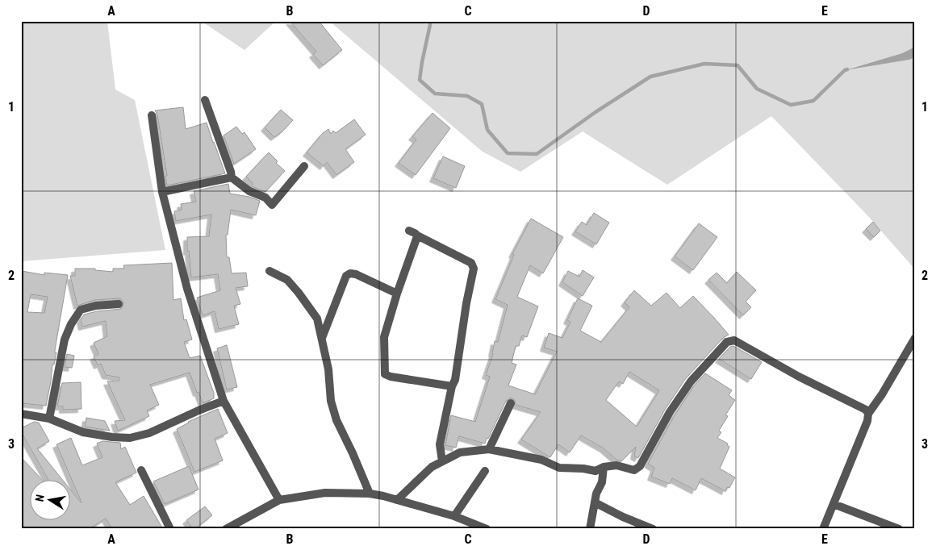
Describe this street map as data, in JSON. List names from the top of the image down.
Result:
{
  "north": "left",
  "grid": {
    "columns": [
      "A",
      "B",
      "C",
      "D",
      "E"
    ],
    "rows": ["1", "2", "3"]
  }
}
